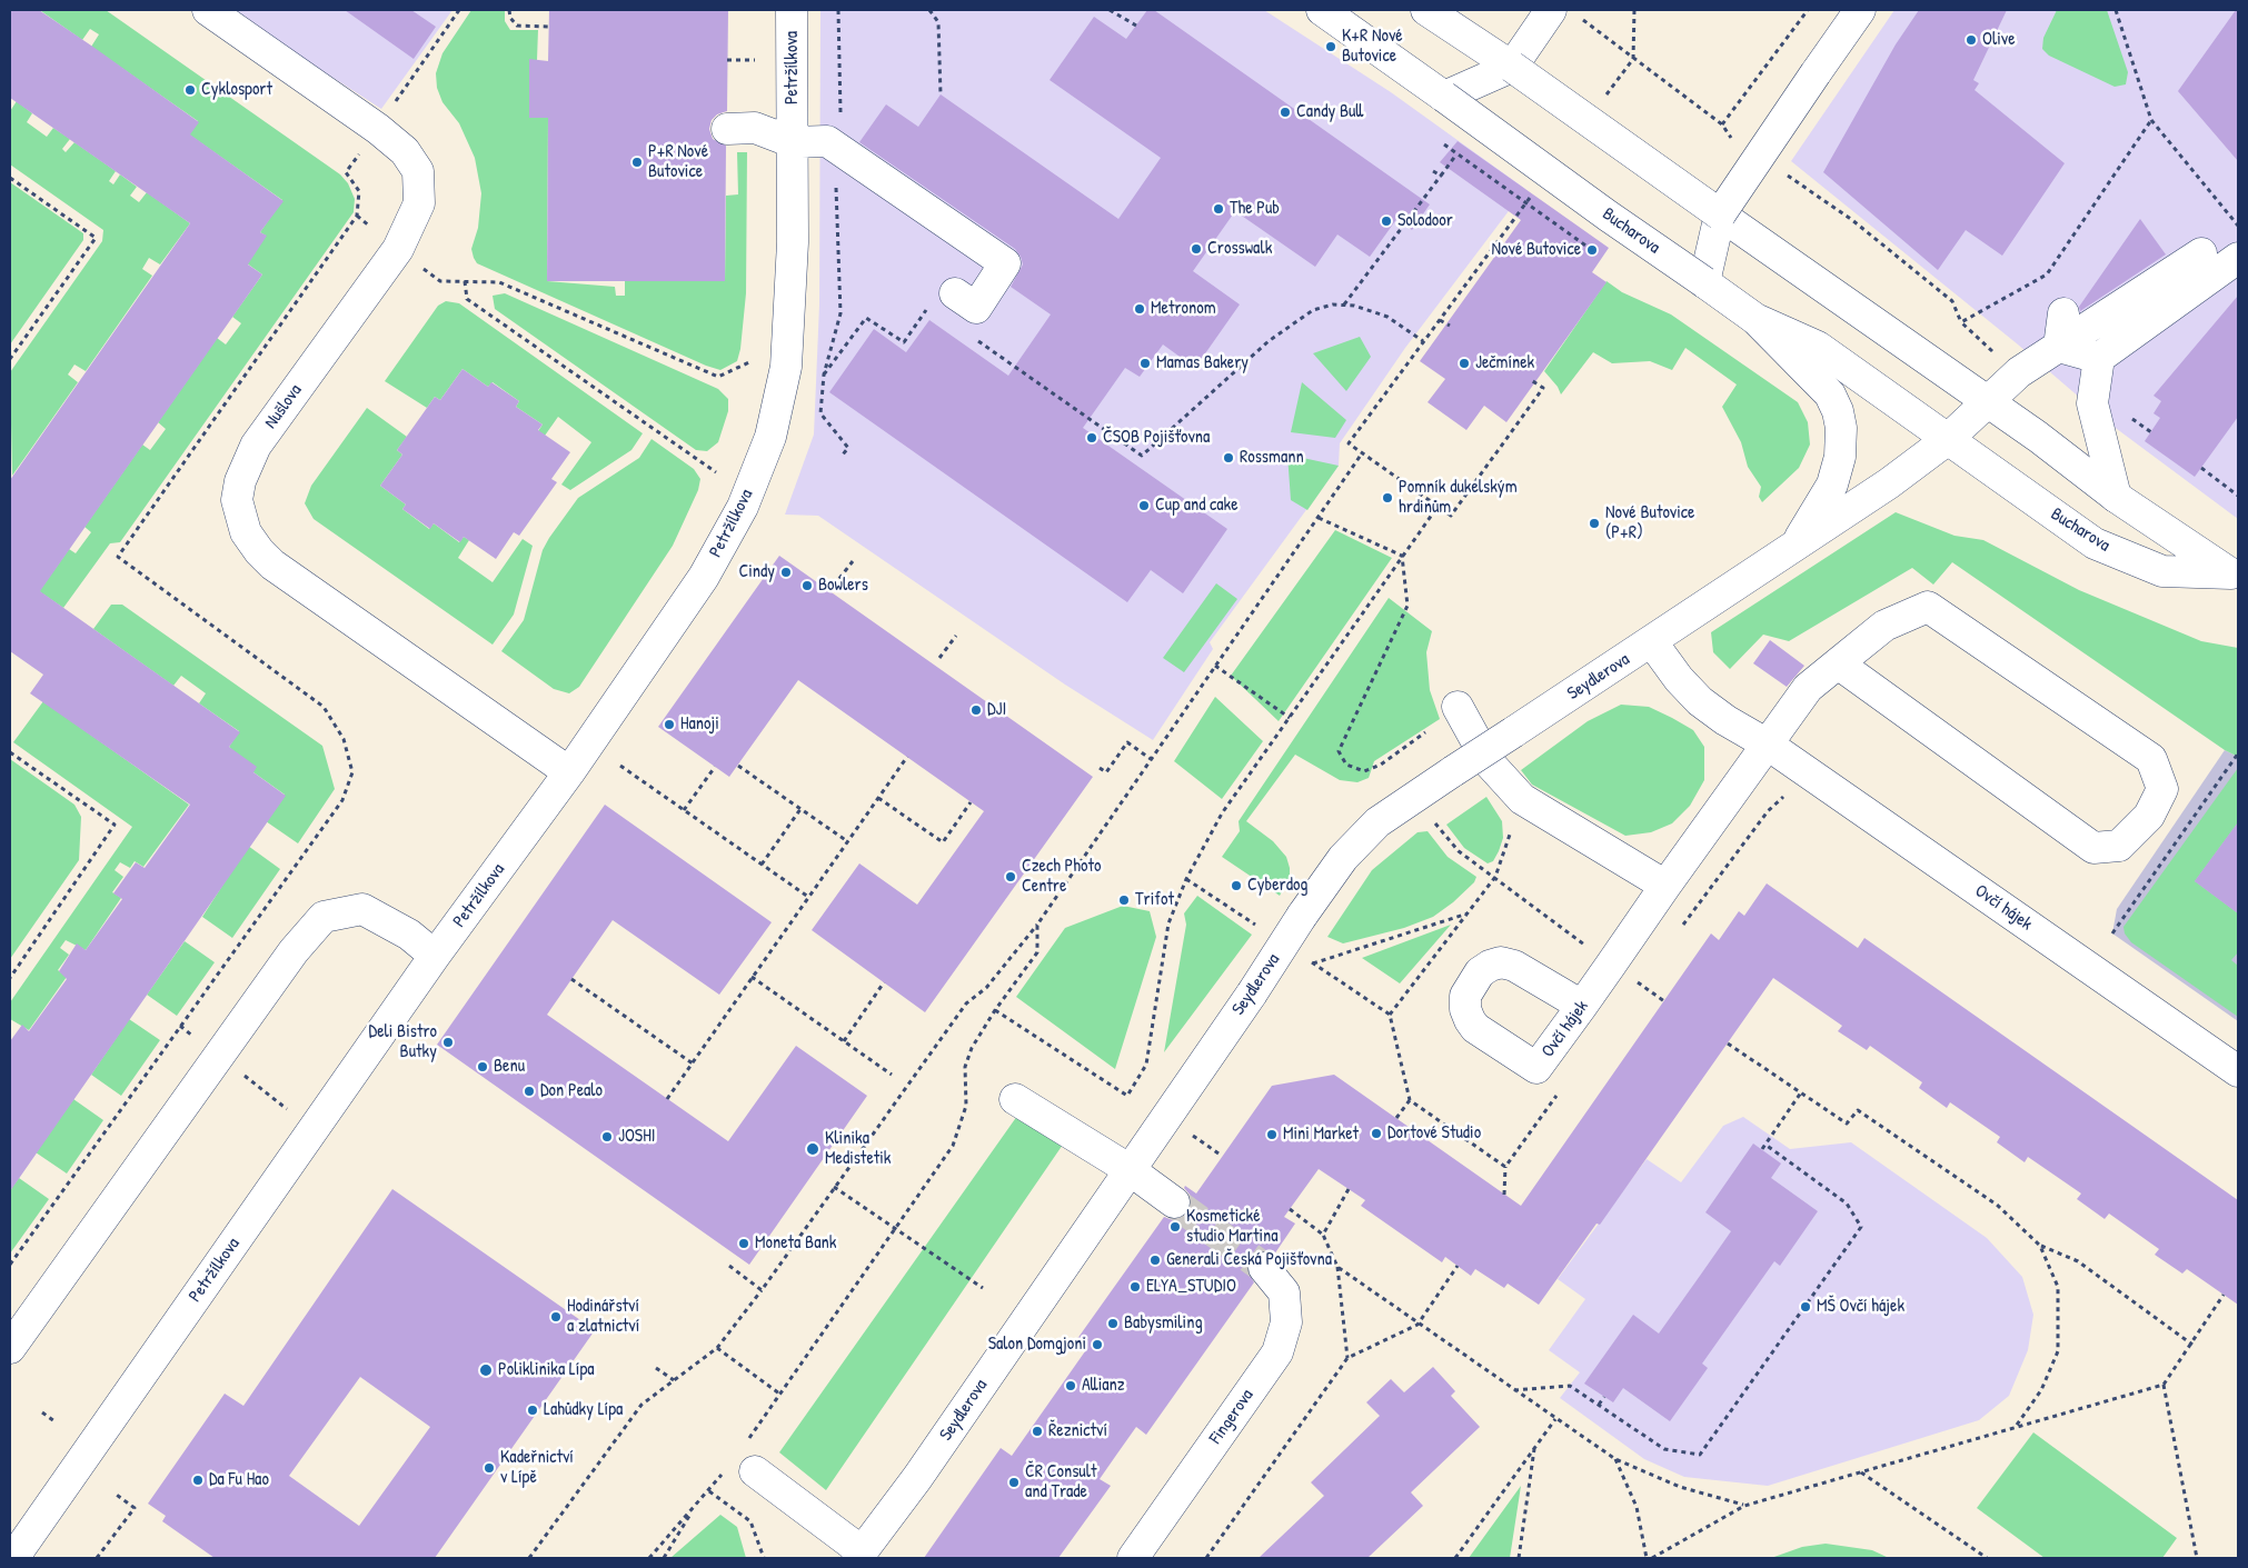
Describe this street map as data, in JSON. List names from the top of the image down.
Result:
{
  "streets": {
    "street": [
      "Petržílkova",
      "Bucharova",
      "Nušlova",
      "Seydlerova",
      "Ovčí hájek",
      "Fingerova"
    ]
  },
  "crossings": [
    ["Petržílkova", "Nušlova"],
    ["Bucharova", "Seydlerova"],
    ["Seydlerova", "Ovčí hájek"]
  ],
  "places": [
    "Olive",
    "K+R Nové Butovice",
    "Cyklosport",
    "Candy Bull",
    "P+R Nové Butovice",
    "The Pub",
    "Solodoor",
    "Crosswalk",
    "Nové Butovice",
    "Metronom",
    "Mamas Bakery",
    "Ječmínek",
    "ČSOB Pojišťovna",
    "Rossmann",
    "Pomník dukelským hrdinům",
    "Cup and cake",
    "Nové Butovice (P+R)",
    "Cindy",
    "Bowlers",
    "DJI",
    "Hanoji",
    "Czech Photo Centre",
    "Cyberdog",
    "Trifot",
    "Deli Bistro Butky",
    "Benu",
    "Don Pealo",
    "Dortové Studio",
    "Mini Market",
    "JOSHI",
    "Klinika Medistetik",
    "Kosmetické studio Martina",
    "Moneta Bank",
    "Generali Česká Pojišťovna",
    "ELYA_STUDIO",
    "MŠ Ovčí hájek",
    "Hodinářství a zlatnictví",
    "Babysmiling",
    "Salon Domgjoni",
    "Poliklinika Lípa",
    "Allianz",
    "Lahůdky Lípa",
    "Řeznictví",
    "Kadeřnictví v Lípě",
    "Da Fu Hao",
    "ČR Consult and Trade"
  ]
}
